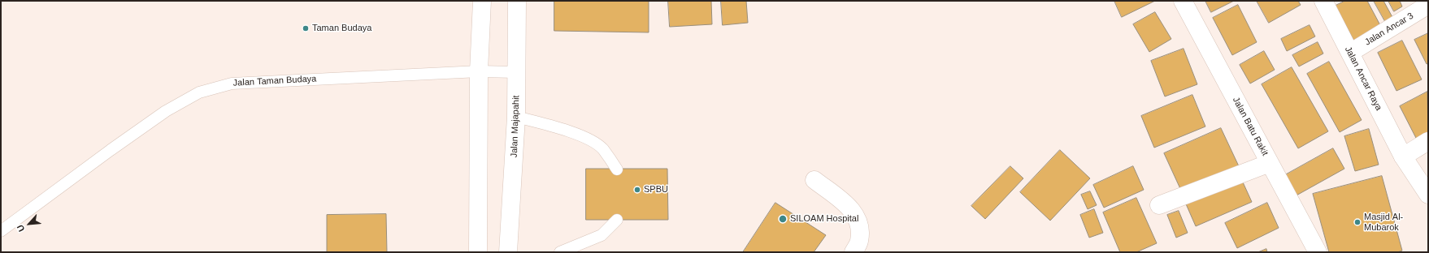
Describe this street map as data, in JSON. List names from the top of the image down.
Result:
{
  "streets": {
    "street": [
      "Jalan Ancar 3",
      "Jalan Ancar Raya",
      "Jalan Majapahit",
      "Jalan Batu Rakit"
    ],
    "lane": ["Jalan Taman Budaya"]
  },
  "crossings": [
    ["Jalan Ancar 3", "Jalan Ancar Raya"],
    ["Jalan Taman Budaya", "Jalan Majapahit"]
  ],
  "places": [
    "Taman Budaya",
    "SPBU",
    "SILOAM Hospital",
    "Masjid Al- Mubarok"
  ],
  "north": "bottom left"
}
